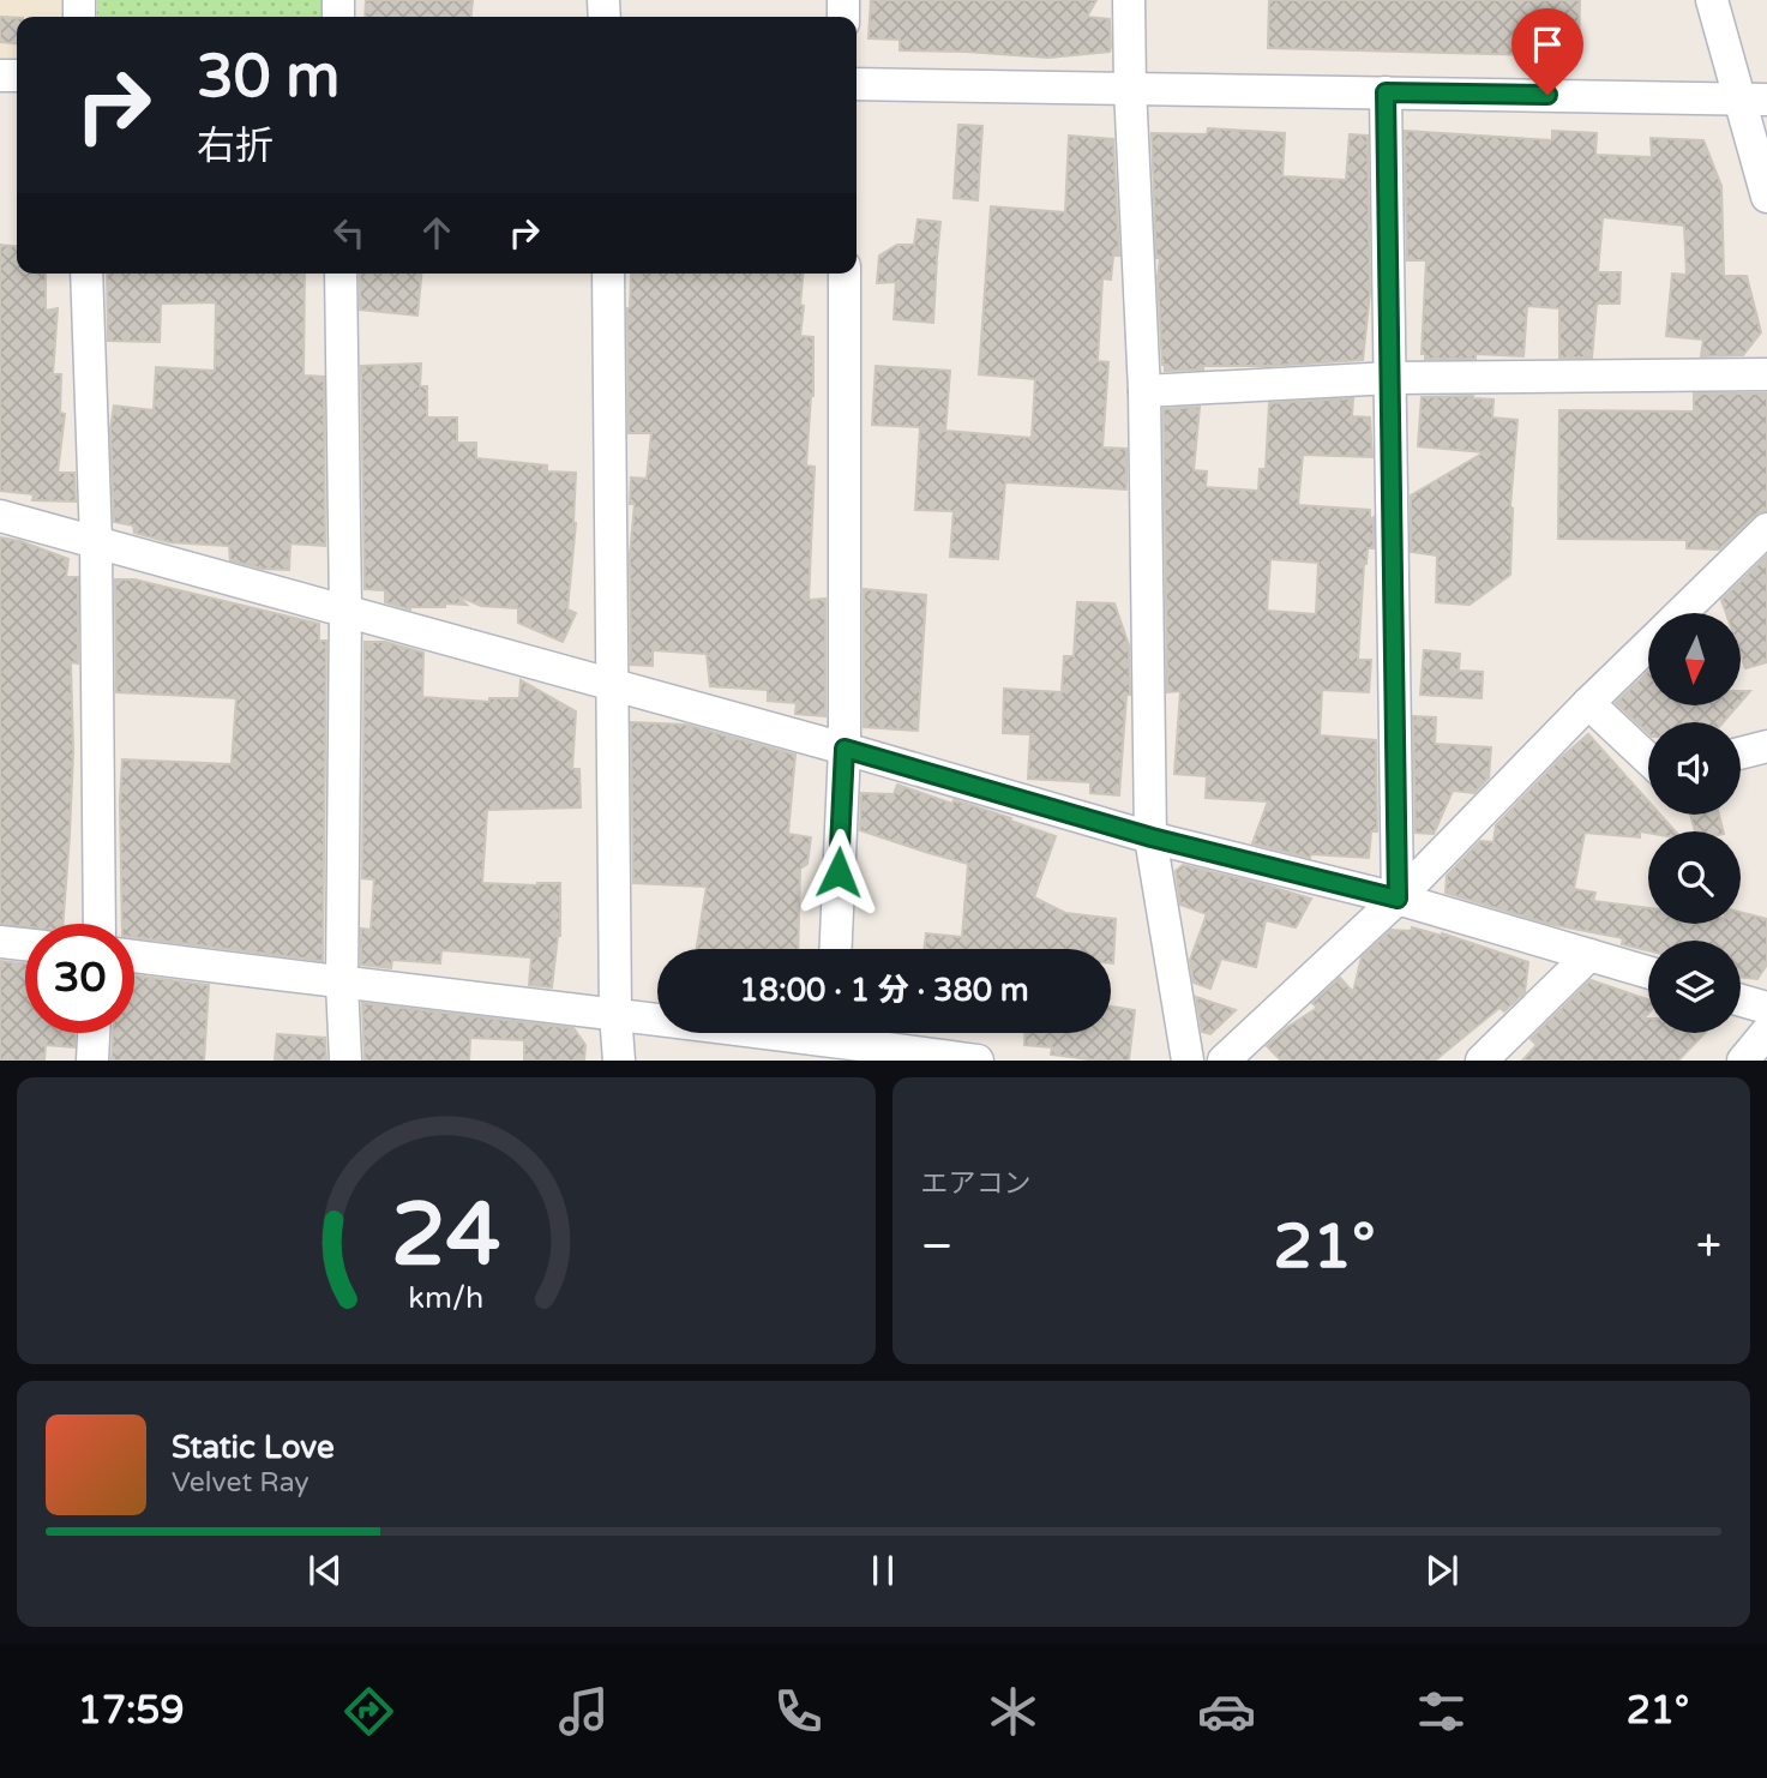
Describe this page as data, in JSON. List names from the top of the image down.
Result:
{
  "north": "bottom",
  "page": {
    "turn": ["30 m", "右折"],
    "limit": "30",
    "trip": "18:00 · 1 分 · 380 m",
    "tile": "エアコン",
    "heat": ["−", "21°", "+"],
    "song": ["Static Love", "Velvet Ray"],
    "tabs": ["17:59", "21°"],
    "gauge": ["24", "km/h"]
  }
}
